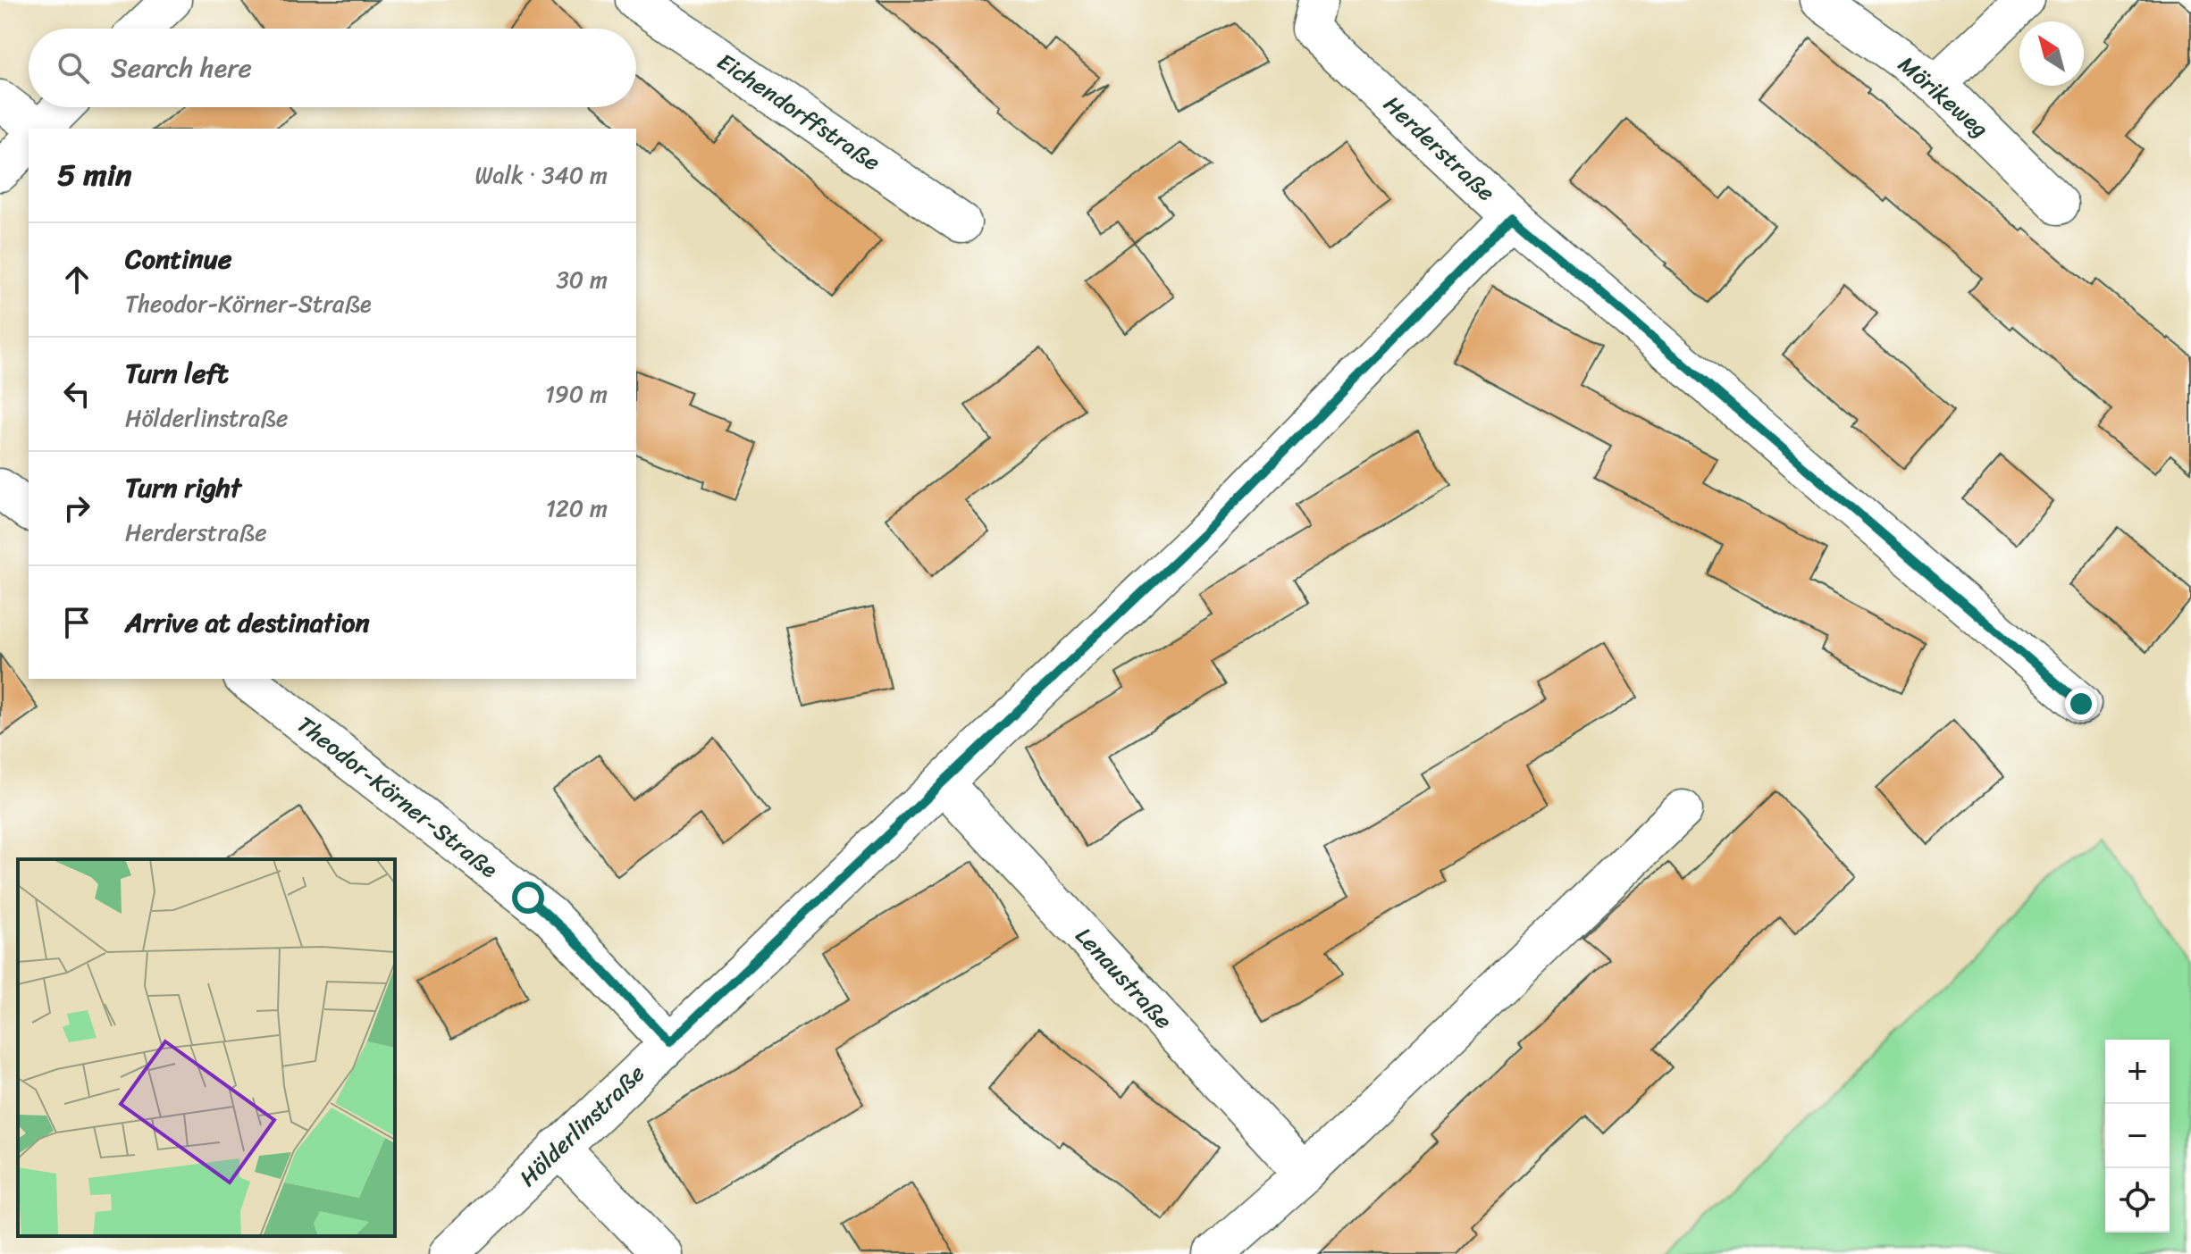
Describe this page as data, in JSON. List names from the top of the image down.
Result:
{
  "streets": {
    "street": [
      "Mörikeweg",
      "Eichendorffstraße",
      "Herderstraße",
      "Theodor-Körner-Straße",
      "Lenaustraße",
      "Hölderlinstraße"
    ]
  },
  "crossings": [
    ["Herderstraße", "Hölderlinstraße"],
    ["Theodor-Körner-Straße", "Hölderlinstraße"],
    ["Lenaustraße", "Hölderlinstraße"]
  ],
  "north": "top left",
  "page": {
    "search": "Search here",
    "heading": ["5 min", "Walk · 340 m"],
    "list": [
      ["Continue", "Theodor-Körner-Straße", "30 m"],
      ["Turn left", "Hölderlinstraße", "190 m"],
      ["Turn right", "Herderstraße", "120 m"],
      "Arrive at destination"
    ],
    "map_buttons": ["+", "−"]
  }
}
